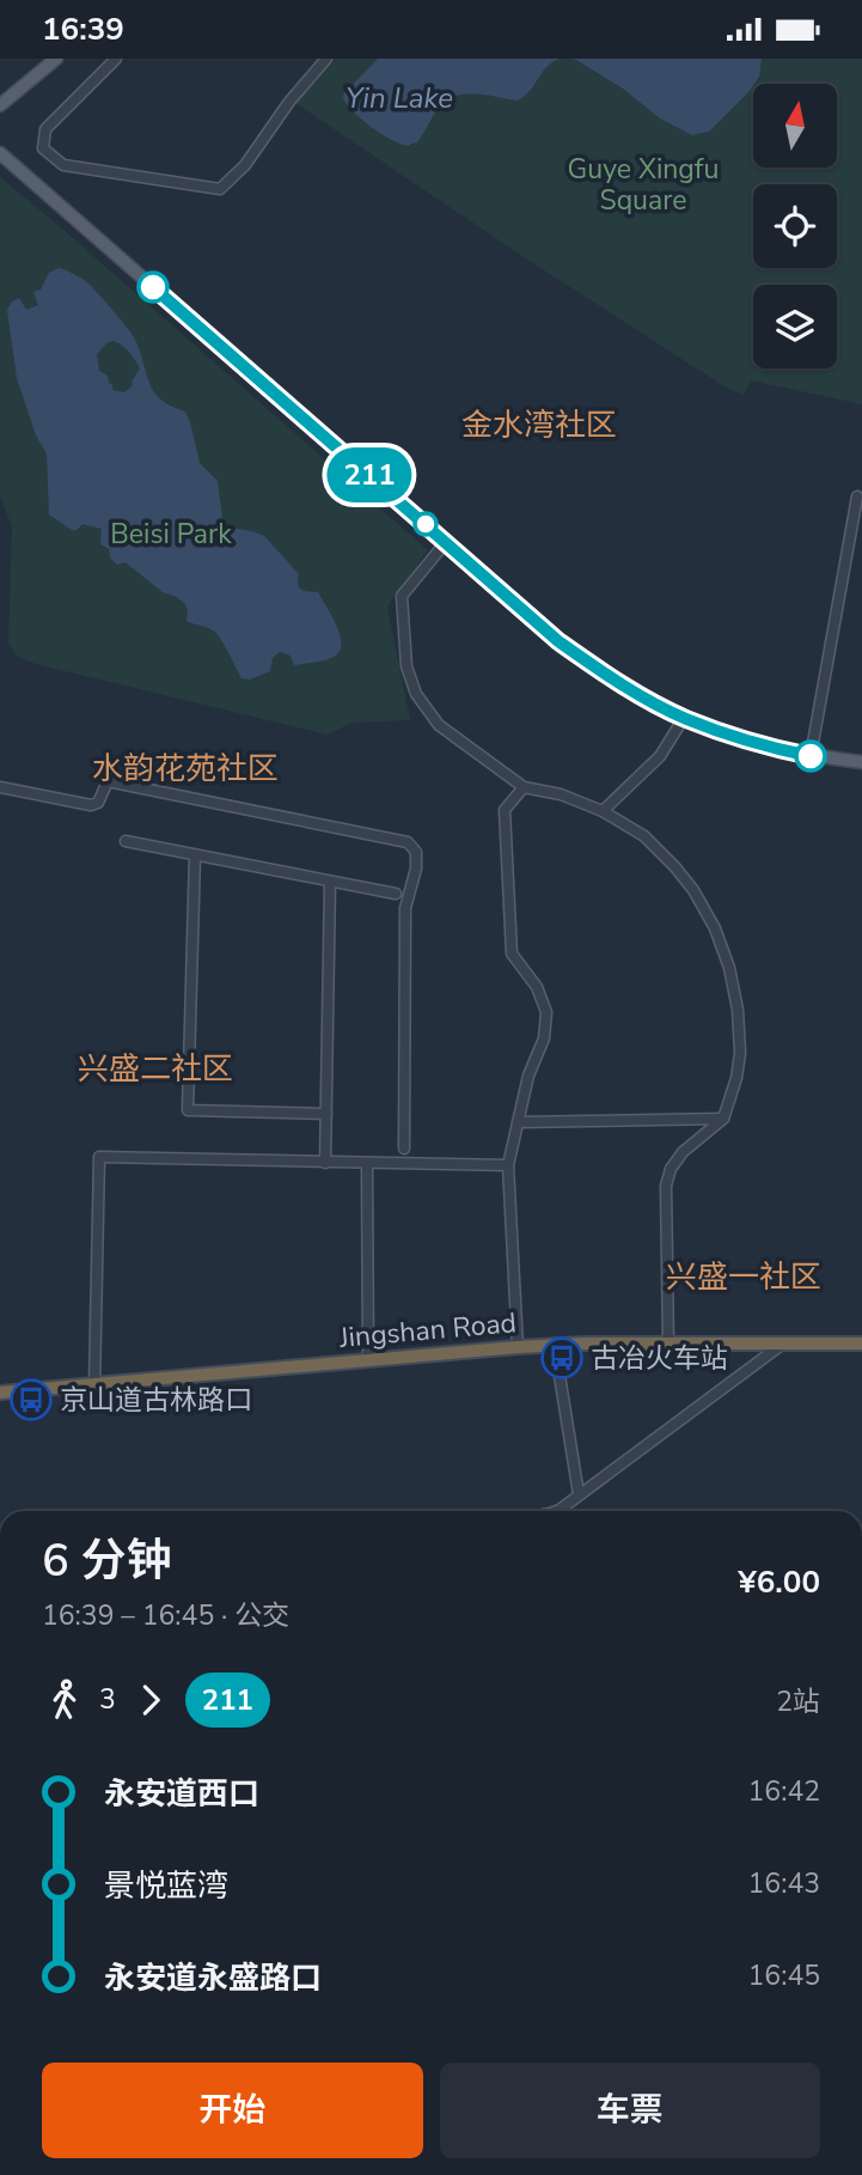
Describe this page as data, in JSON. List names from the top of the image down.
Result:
{
  "streets": {
    "highway": ["Jingshan Road"]
  },
  "districts": [
    "金水湾社区",
    "水韵花苑社区",
    "兴盛二社区",
    "兴盛一社区"
  ],
  "water": ["Yin Lake"],
  "parks": ["Guye Xingfu Square", "Beisi Park"],
  "places": {
    "bus stop": ["古冶火车站", "京山道古林路口"]
  },
  "lines": ["bus line 211"],
  "north": "top",
  "page": {
    "status": "16:39",
    "on_map": "211",
    "heading": ["6 分钟", "16:39 – 16:45 · 公交", "¥6.00"],
    "legs": ["3", "211", "2站"],
    "list": [
      {
        "name": "永安道西口",
        "value": "16:42"
      },
      {
        "name": "景悦蓝湾",
        "value": "16:43"
      },
      {
        "name": "永安道永盛路口",
        "value": "16:45"
      }
    ],
    "buttons": ["开始", "车票"]
  }
}
